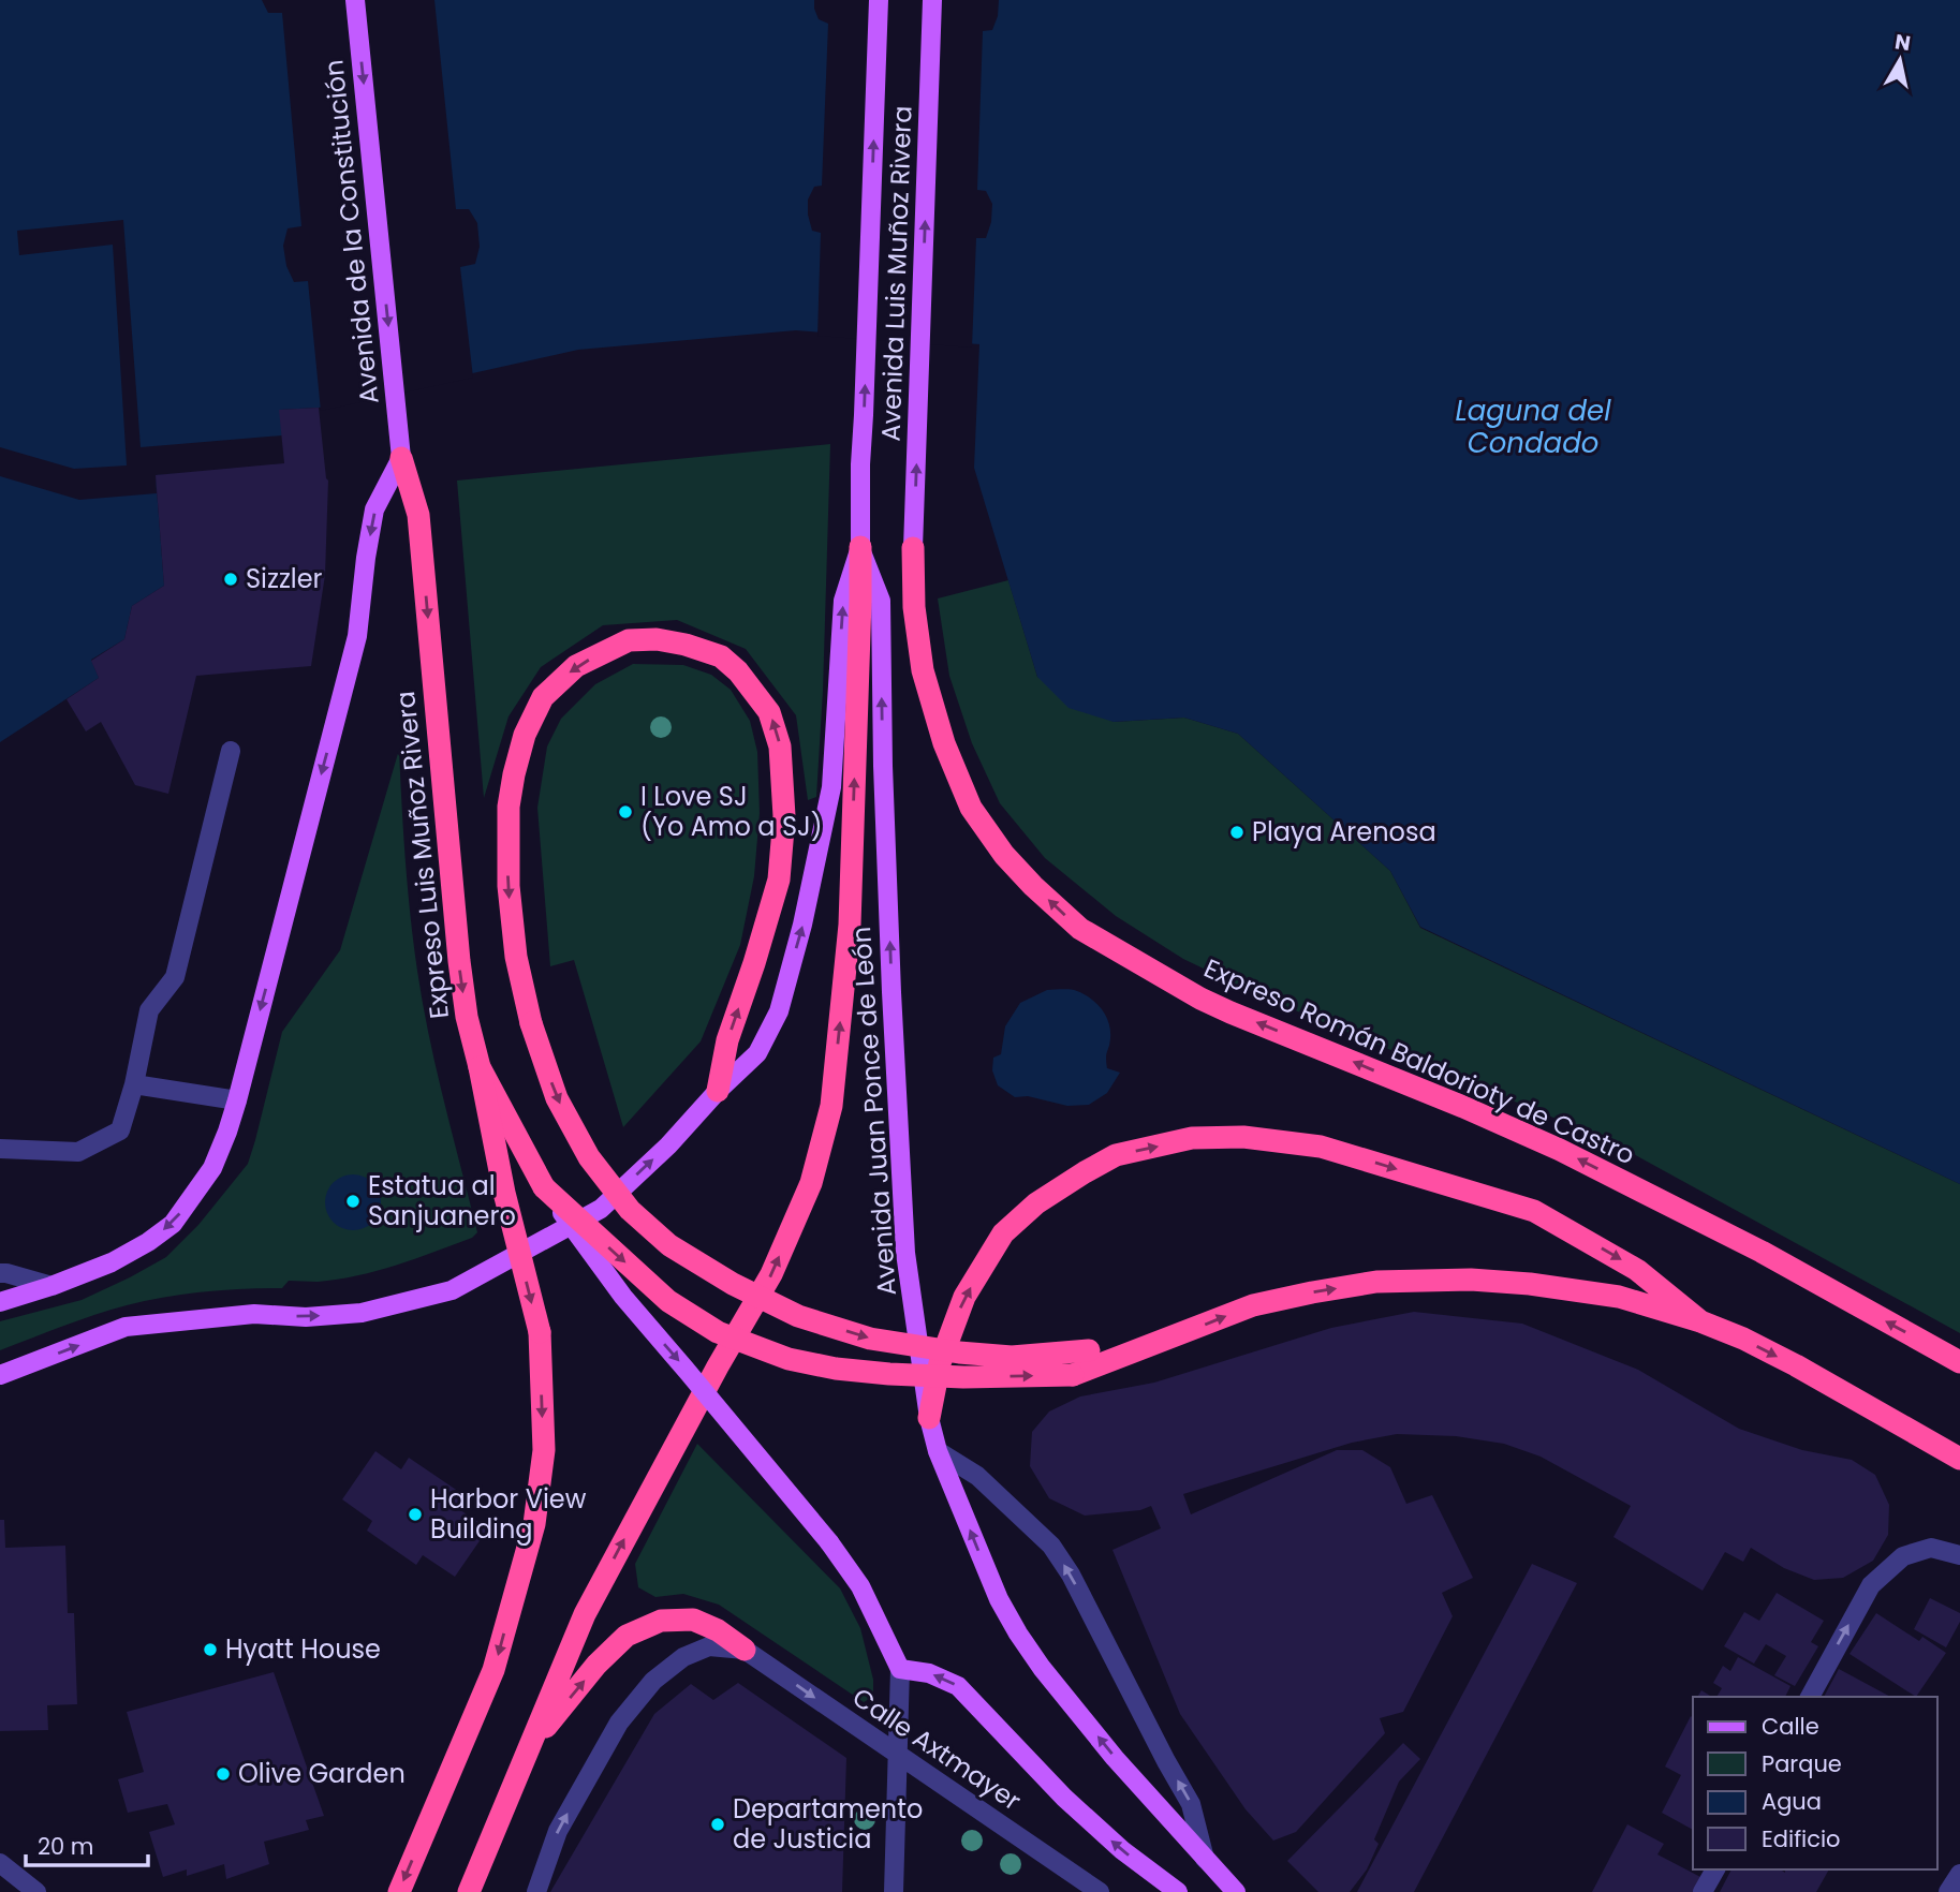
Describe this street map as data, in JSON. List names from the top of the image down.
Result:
{
  "streets": {
    "highway": ["Expreso Luis Muñoz Rivera", "Expreso Román Baldorioty de Castro"],
    "main road": ["Avenida de la Constitución", "Avenida Luis Muñoz Rivera", "Avenida Juan Ponce de León"],
    "street": ["Calle Axtmayer"]
  },
  "crossings": [
    ["Avenida de la Constitución", "Expreso Luis Muñoz Rivera"],
    ["Avenida Luis Muñoz Rivera", "Expreso Román Baldorioty de Castro"],
    ["Avenida Luis Muñoz Rivera", "Avenida Juan Ponce de León"]
  ],
  "one_way": [
    "Avenida de la Constitución",
    "Avenida Luis Muñoz Rivera",
    "Expreso Román Baldorioty de Castro",
    "Avenida Juan Ponce de León",
    "Calle Axtmayer"
  ],
  "water": ["Laguna del Condado"],
  "places": [
    "Sizzler",
    "I Love SJ (Yo Amo a SJ)",
    "Playa Arenosa",
    "Estatua al Sanjuanero",
    "Harbor View Building",
    "Hyatt House",
    "Olive Garden",
    "Departamento de Justicia"
  ],
  "legend": [
    "Calle",
    "Parque",
    "Agua",
    "Edificio"
  ],
  "scale_bar": "20 m",
  "north": "top"
}
